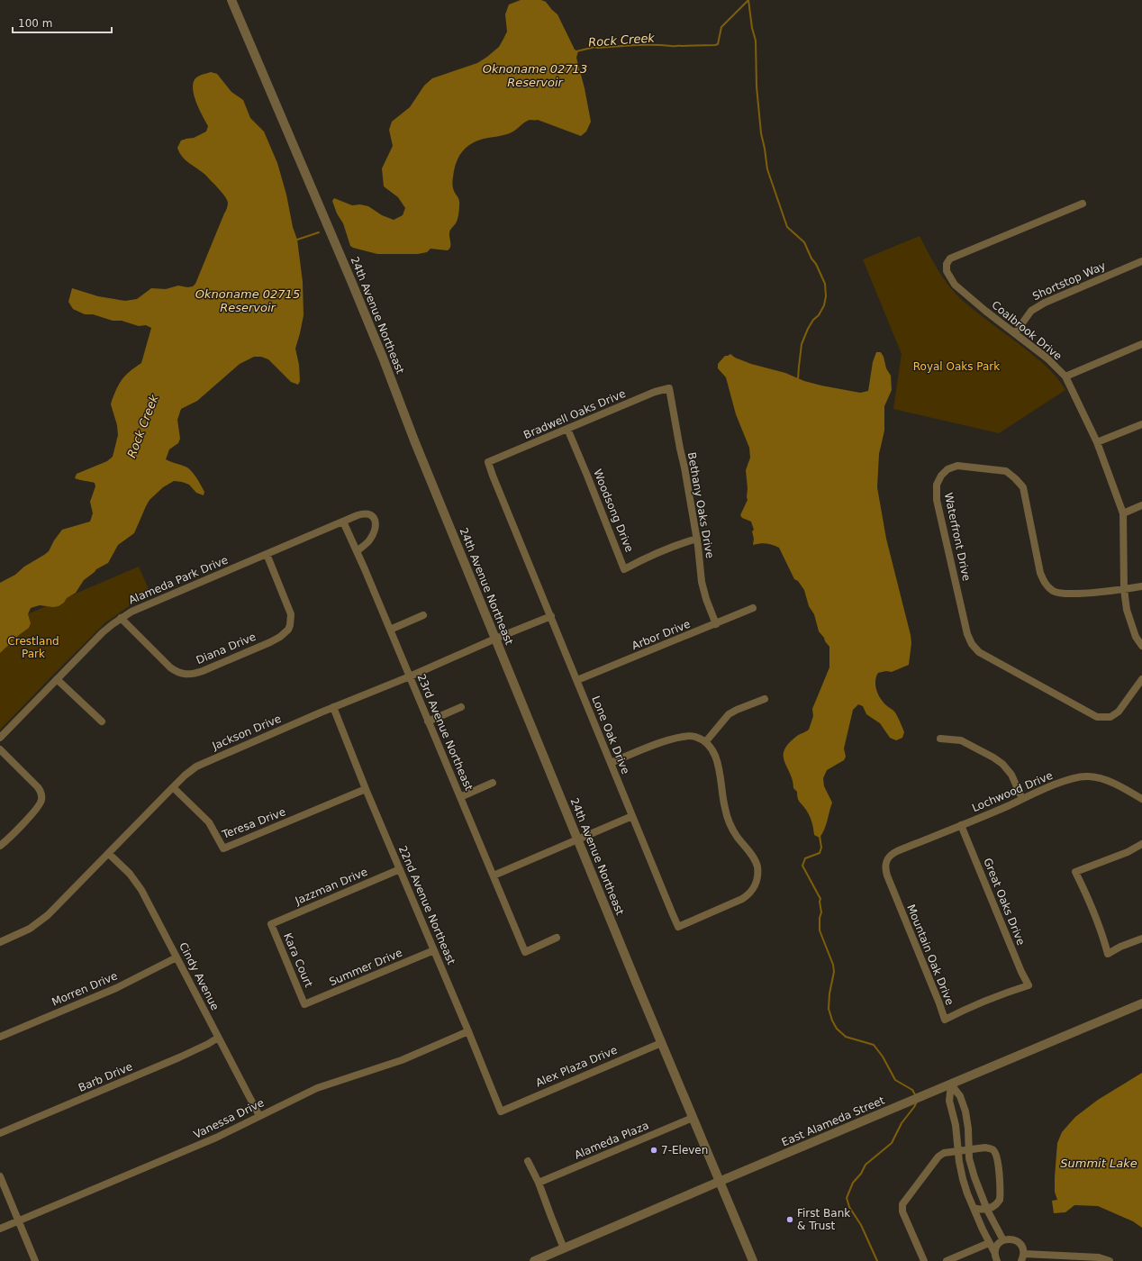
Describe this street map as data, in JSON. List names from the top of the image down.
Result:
{
  "streets": {
    "street": [
      "Shortstop Way",
      "24th Avenue Northeast",
      "Coalbrook Drive",
      "Bradwell Oaks Drive",
      "Bethany Oaks Drive",
      "Woodsong Drive",
      "Waterfront Drive",
      "Alameda Park Drive",
      "Arbor Drive",
      "Diana Drive",
      "Jackson Drive",
      "23rd Avenue Northeast",
      "Lone Oak Drive",
      "Lochwood Drive",
      "Teresa Drive",
      "Jazzman Drive",
      "Great Oaks Drive",
      "22nd Avenue Northeast",
      "Mountain Oak Drive",
      "Kara Court",
      "Summer Drive",
      "Cindy Avenue",
      "Morren Drive",
      "Alex Plaza Drive",
      "Barb Drive",
      "Vanessa Drive",
      "East Alameda Street",
      "Alameda Plaza"
    ]
  },
  "crossings": [
    ["Shortstop Way", "Coalbrook Drive"],
    ["24th Avenue Northeast", "Jackson Drive"],
    ["24th Avenue Northeast", "Alex Plaza Drive"],
    ["24th Avenue Northeast", "East Alameda Street"],
    ["24th Avenue Northeast", "Alameda Plaza"],
    ["Coalbrook Drive", "Waterfront Drive"],
    ["Bradwell Oaks Drive", "Bethany Oaks Drive"],
    ["Bradwell Oaks Drive", "Woodsong Drive"],
    ["Bradwell Oaks Drive", "Lone Oak Drive"],
    ["Bethany Oaks Drive", "Woodsong Drive"],
    ["Bethany Oaks Drive", "Arbor Drive"],
    ["Alameda Park Drive", "Diana Drive"],
    ["Alameda Park Drive", "23rd Avenue Northeast"],
    ["Arbor Drive", "Lone Oak Drive"],
    ["Jackson Drive", "23rd Avenue Northeast"],
    ["Jackson Drive", "Lone Oak Drive"],
    ["Jackson Drive", "Teresa Drive"],
    ["Jackson Drive", "22nd Avenue Northeast"],
    ["Jackson Drive", "Cindy Avenue"],
    ["Lochwood Drive", "Great Oaks Drive"],
    ["Lochwood Drive", "Mountain Oak Drive"],
    ["Teresa Drive", "22nd Avenue Northeast"],
    ["Jazzman Drive", "22nd Avenue Northeast"],
    ["Jazzman Drive", "Kara Court"],
    ["Great Oaks Drive", "Mountain Oak Drive"],
    ["22nd Avenue Northeast", "Summer Drive"],
    ["22nd Avenue Northeast", "Alex Plaza Drive"],
    ["22nd Avenue Northeast", "Vanessa Drive"],
    ["Kara Court", "Summer Drive"],
    ["Cindy Avenue", "Morren Drive"],
    ["Cindy Avenue", "Barb Drive"],
    ["Cindy Avenue", "Vanessa Drive"]
  ],
  "water": [
    "Rock Creek",
    "Oknoname 02713 Reservoir",
    "Oknoname 02715 Reservoir",
    "Summit Lake"
  ],
  "parks": ["Royal Oaks Park", "Crestland Park"],
  "places": ["7-Eleven", "First Bank & Trust"],
  "scale_bar": "100 m"
}
